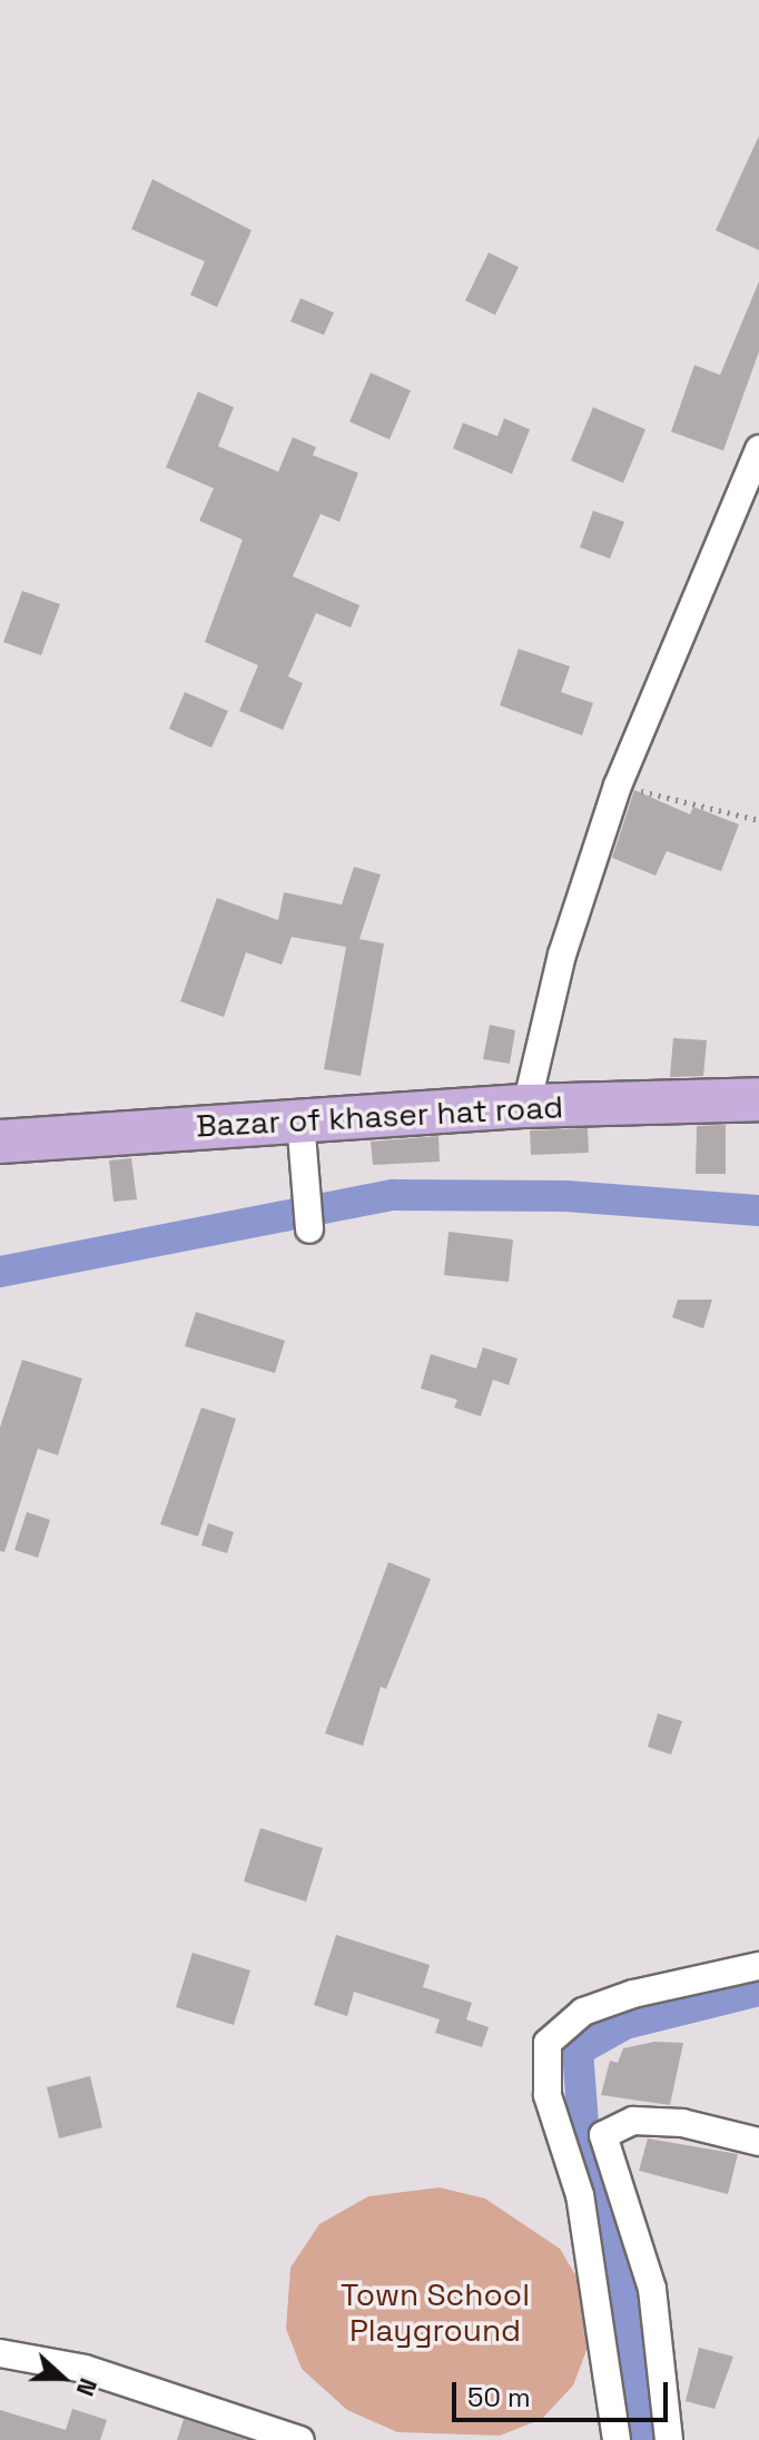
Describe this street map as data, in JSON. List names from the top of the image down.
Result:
{
  "streets": {
    "main road": ["Bazar of khaser hat road"]
  },
  "parks": ["Town School Playground"],
  "scale_bar": "50 m",
  "north": "right"
}
